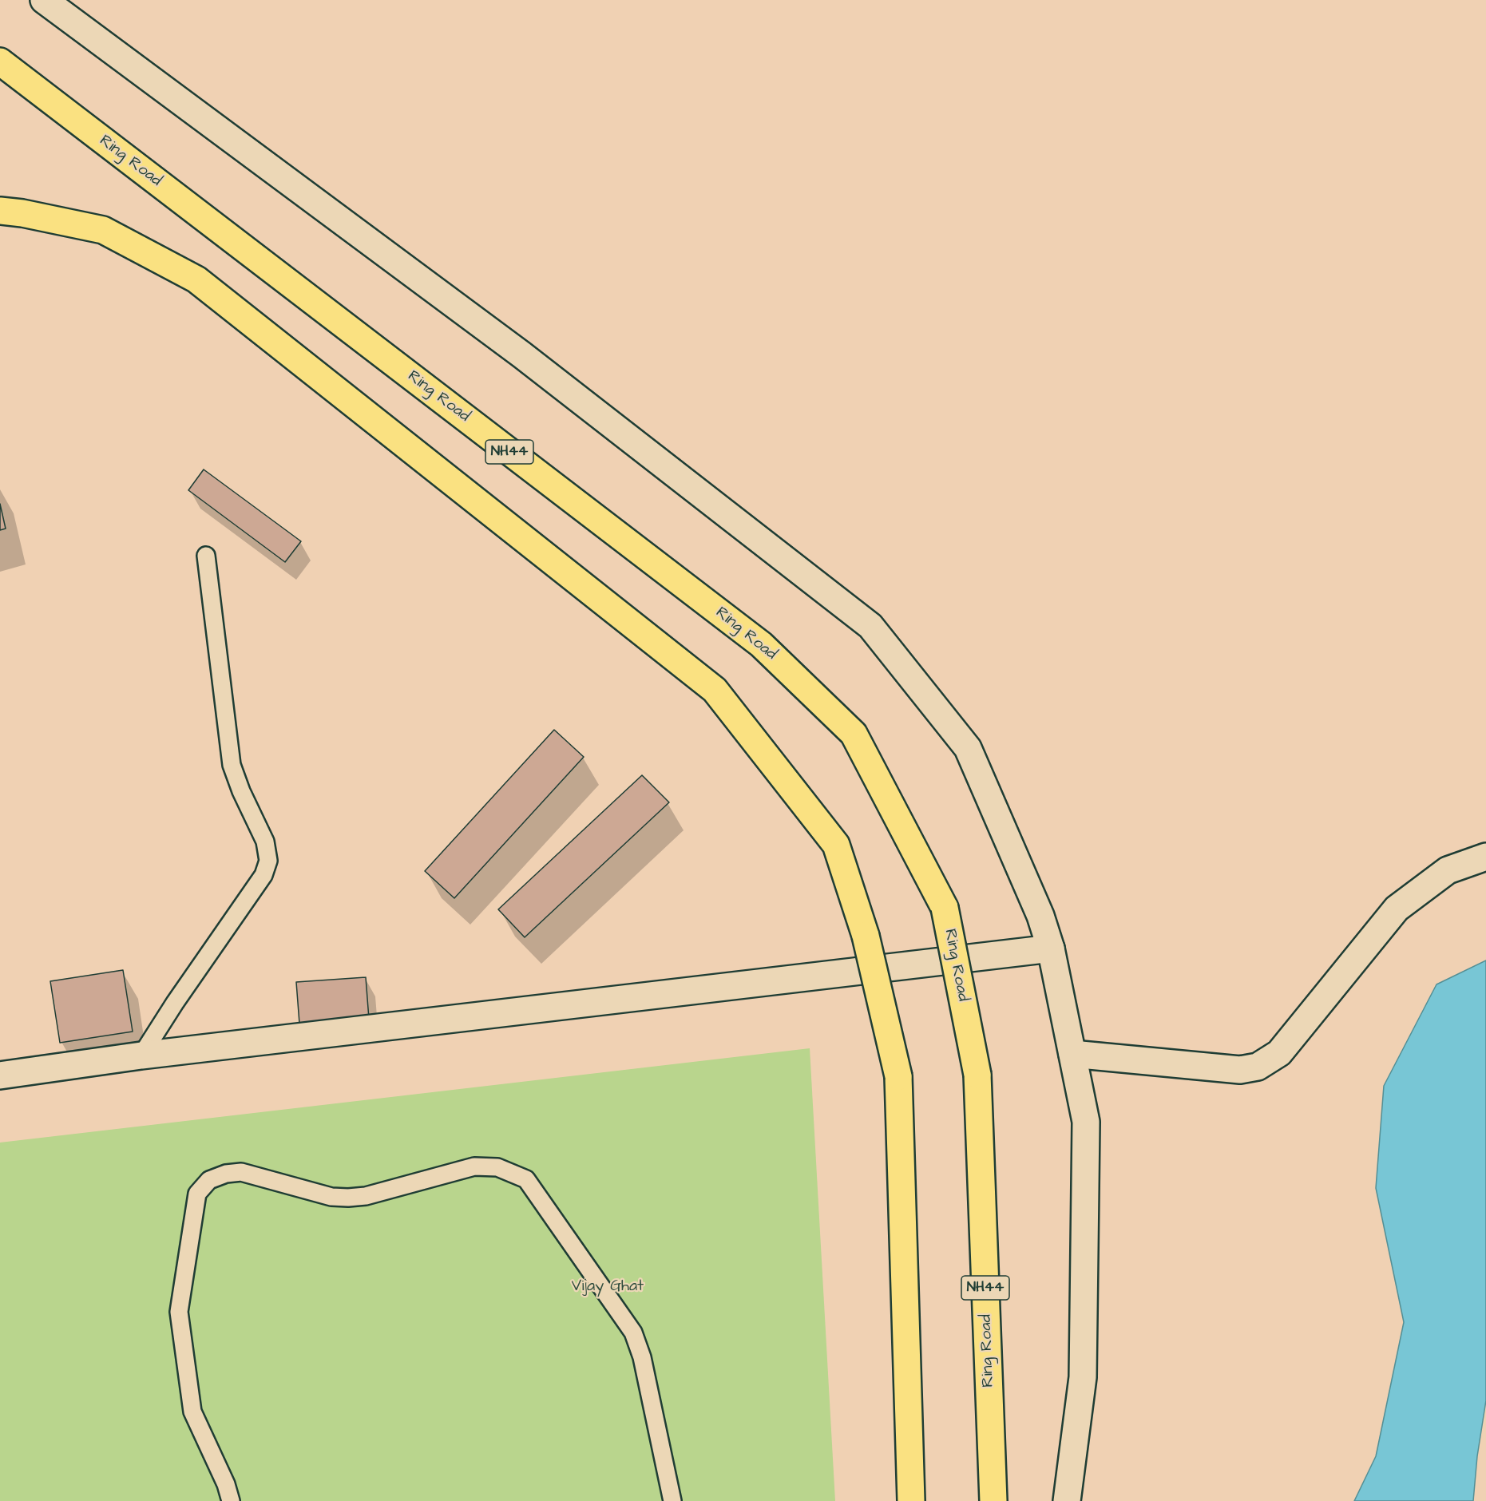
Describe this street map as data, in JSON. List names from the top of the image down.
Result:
{
  "streets": {
    "highway": ["Ring Road", "NH44"]
  },
  "parks": ["Vijay Ghat"]
}
